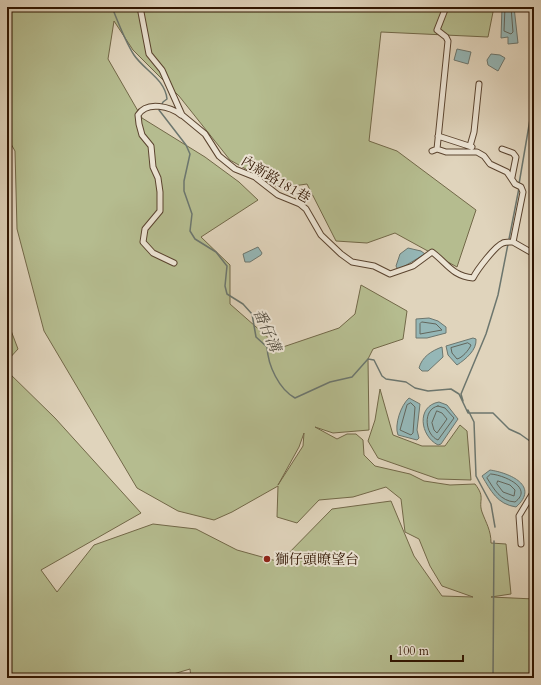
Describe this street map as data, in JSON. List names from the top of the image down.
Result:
{
  "streets": {
    "street": ["內新路181巷"]
  },
  "water": ["番仔溝"],
  "places": ["獅仔頭暸望台"],
  "scale_bar": "100 m"
}
